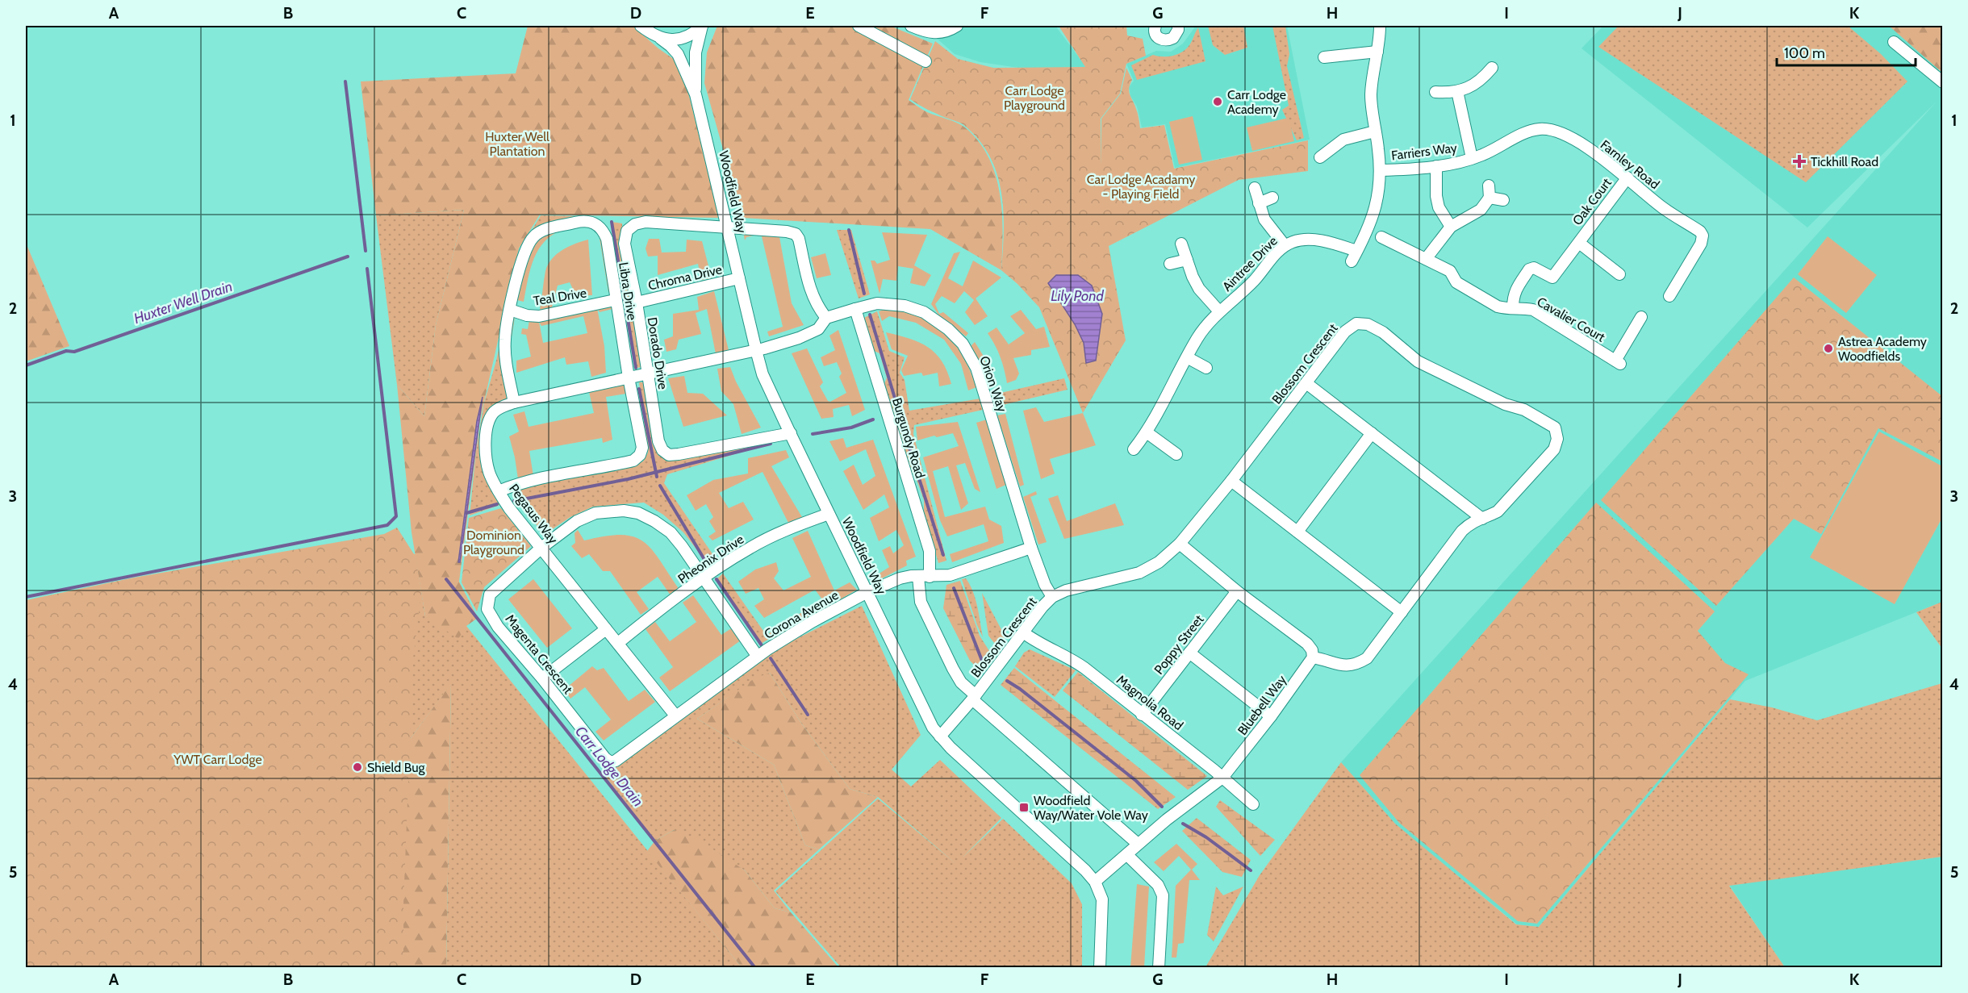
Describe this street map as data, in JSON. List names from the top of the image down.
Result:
{
  "streets": {
    "street": [
      "Farriers Way",
      "Farnley Road",
      "Woodfield Way",
      "Oak Court",
      "Aintree Drive",
      "Chroma Drive",
      "Libra Drive",
      "Teal Drive",
      "Cavalier Court",
      "Dorado Drive",
      "Blossom Crescent",
      "Orion Way",
      "Burgundy Road",
      "Pegasus Way",
      "Pheonix Drive",
      "Corona Avenue",
      "Poppy Street",
      "Magenta Crescent",
      "Magnolia Road",
      "Bluebell Way"
    ]
  },
  "crossings": [
    ["Farriers Way", "Farnley Road"],
    ["Farriers Way", "Aintree Drive"],
    ["Farnley Road", "Oak Court"],
    ["Woodfield Way", "Chroma Drive"],
    ["Woodfield Way", "Dorado Drive"],
    ["Woodfield Way", "Blossom Crescent"],
    ["Woodfield Way", "Orion Way"],
    ["Woodfield Way", "Pegasus Way"],
    ["Woodfield Way", "Pheonix Drive"],
    ["Woodfield Way", "Corona Avenue"],
    ["Woodfield Way", "Bluebell Way"],
    ["Oak Court", "Cavalier Court"],
    ["Chroma Drive", "Dorado Drive"],
    ["Libra Drive", "Teal Drive"],
    ["Libra Drive", "Pegasus Way"],
    ["Dorado Drive", "Pegasus Way"],
    ["Blossom Crescent", "Orion Way"],
    ["Blossom Crescent", "Burgundy Road"],
    ["Blossom Crescent", "Magnolia Road"],
    ["Blossom Crescent", "Bluebell Way"],
    ["Orion Way", "Burgundy Road"],
    ["Orion Way", "Pegasus Way"],
    ["Orion Way", "Corona Avenue"],
    ["Burgundy Road", "Corona Avenue"],
    ["Burgundy Road", "Bluebell Way"],
    ["Pegasus Way", "Pheonix Drive"],
    ["Pegasus Way", "Corona Avenue"],
    ["Pegasus Way", "Magenta Crescent"],
    ["Pheonix Drive", "Magenta Crescent"],
    ["Corona Avenue", "Magenta Crescent"],
    ["Poppy Street", "Magnolia Road"],
    ["Magnolia Road", "Bluebell Way"]
  ],
  "water": ["Lily Pond", "Huxter Well Drain", "Carr Lodge Drain"],
  "parks": [
    "Carr Lodge Playground",
    "Huxter Well Plantation",
    "Car Lodge Acadamy - Playing Field",
    "Dominion Playground",
    "YWT Carr Lodge"
  ],
  "places": {
    "other": ["Carr Lodge Academy", "Astrea Academy Woodfields", "Shield Bug"],
    "health": ["Tickhill Road"],
    "transit": ["Woodfield Way/Water Vole Way"]
  },
  "scale_bar": "100 m",
  "grid": {
    "columns": [
      "A",
      "B",
      "C",
      "D",
      "E",
      "F",
      "G",
      "H",
      "I",
      "J",
      "K"
    ],
    "rows": [
      "1",
      "2",
      "3",
      "4",
      "5"
    ]
  }
}
